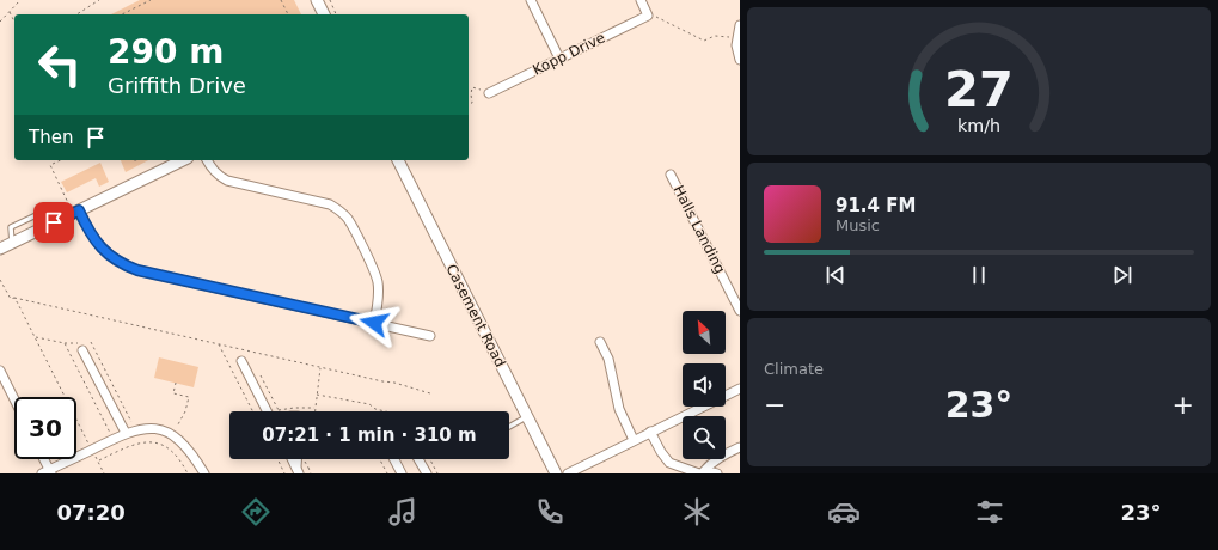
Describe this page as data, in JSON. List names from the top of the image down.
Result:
{
  "streets": {
    "street": ["Kopp Drive", "Halls Landing", "Casement Road"]
  },
  "north": "top left",
  "page": {
    "turn": ["290 m", "Griffith Drive"],
    "then": "Then",
    "song": ["91.4 FM", "Music"],
    "tile": "Climate",
    "heat": ["−", "23°", "+"],
    "limit": "30",
    "trip": "07:21 · 1 min · 310 m",
    "tabs": ["07:20", "23°"],
    "gauge": ["27", "km/h"]
  }
}
